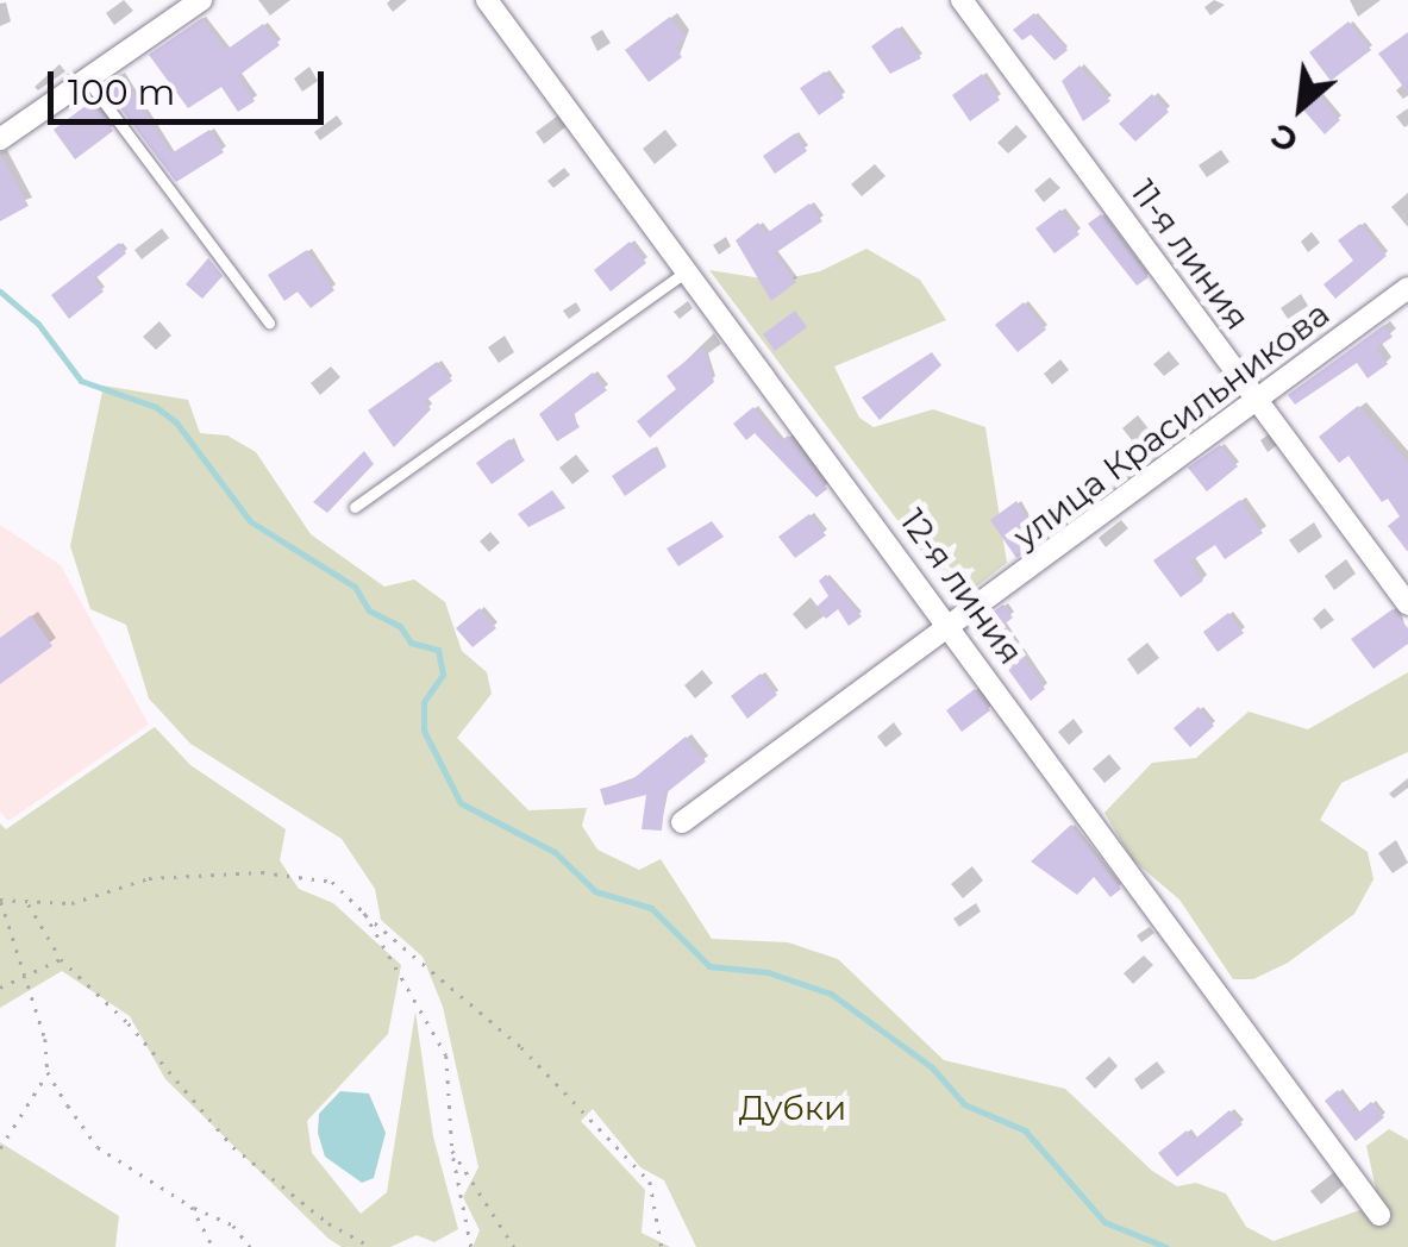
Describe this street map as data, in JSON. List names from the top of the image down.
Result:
{
  "streets": {
    "street": ["11-я линия", "улица Красильникова", "12-я линия"]
  },
  "crossings": [
    ["11-я линия", "улица Красильникова"],
    ["улица Красильникова", "12-я линия"]
  ],
  "parks": ["Дубки"],
  "scale_bar": "100 m",
  "north": "bottom left"
}
